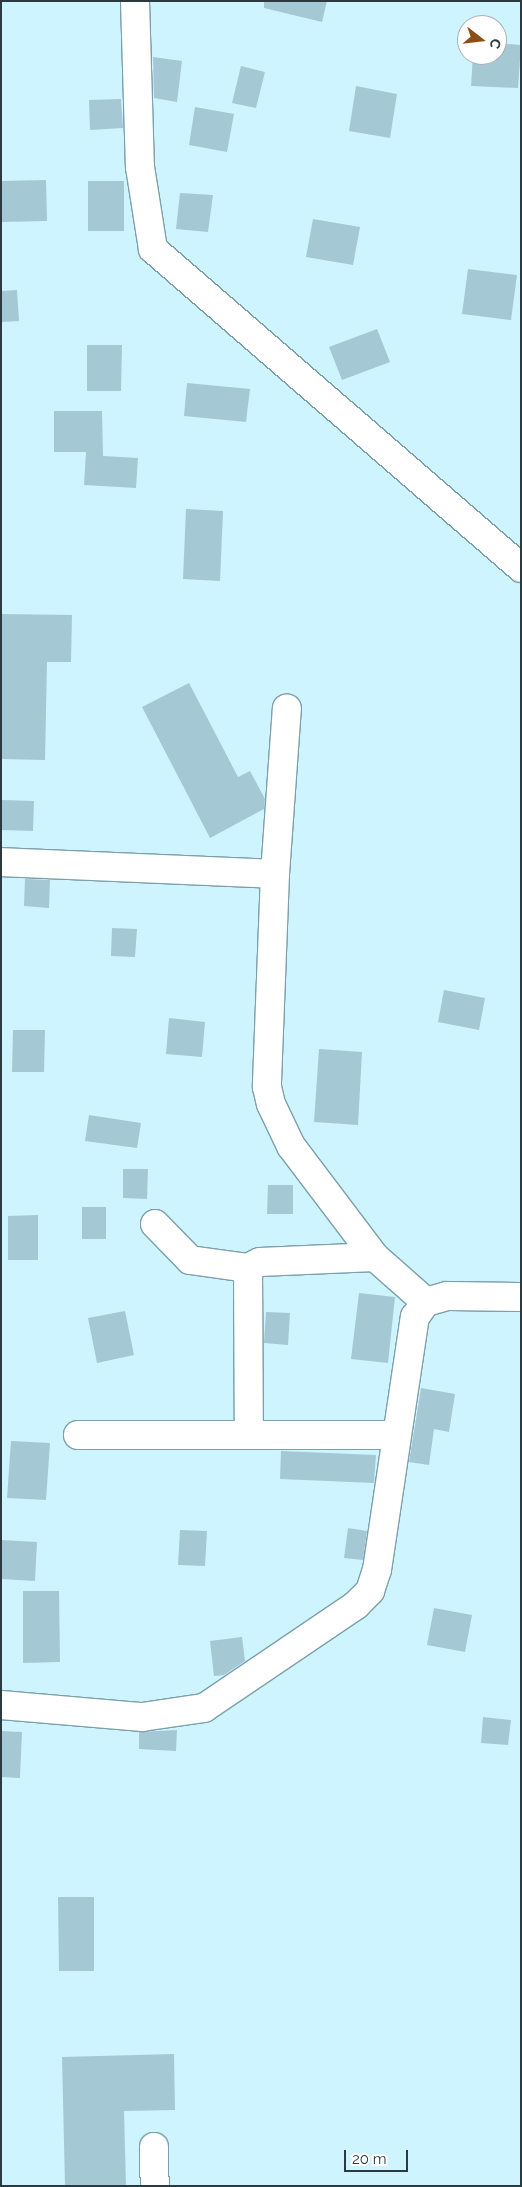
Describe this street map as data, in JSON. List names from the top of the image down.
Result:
{
  "scale_bar": "20 m",
  "north": "right"
}
